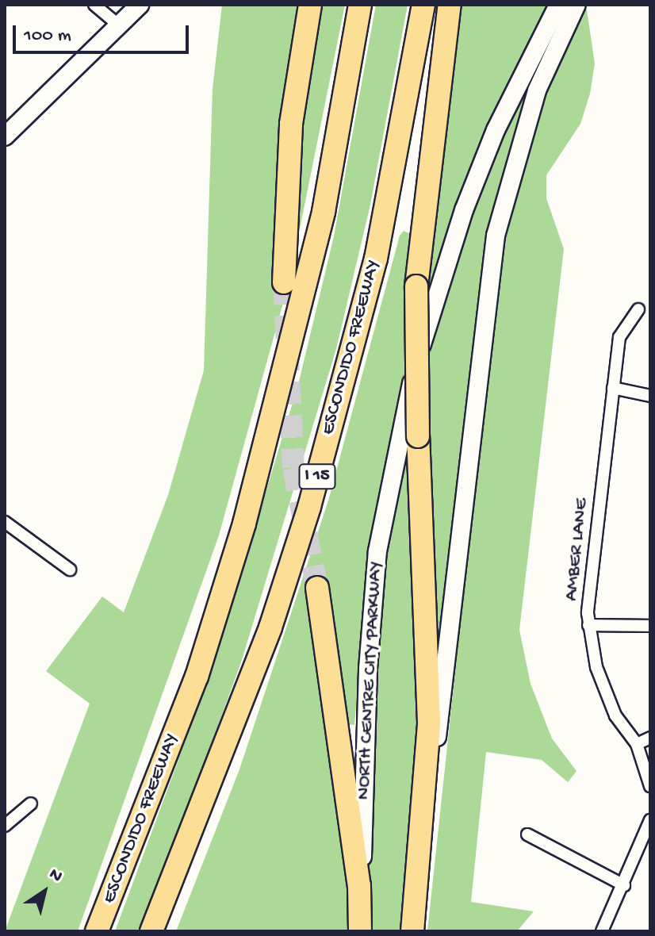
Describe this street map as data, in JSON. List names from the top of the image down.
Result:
{
  "streets": {
    "highway": ["ESCONDIDO FREEWAY", "I 15", "NORTH CENTRE CITY PARKWAY"],
    "street": ["AMBER LANE"]
  },
  "scale_bar": "100 m",
  "north": "top right"
}
